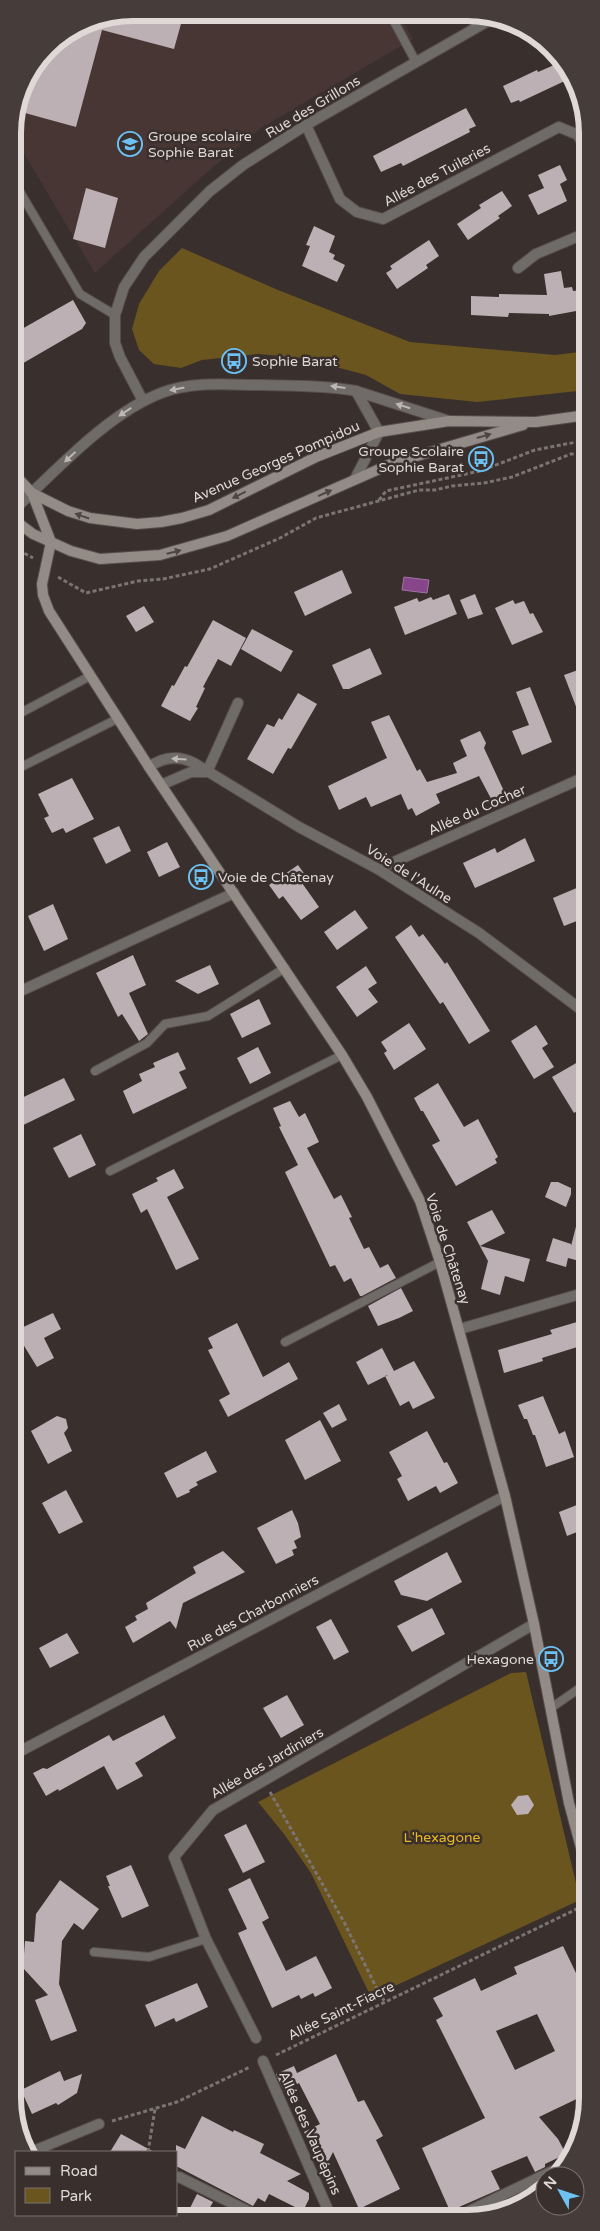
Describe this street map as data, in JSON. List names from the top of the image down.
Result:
{
  "streets": {
    "street": [
      "Rue des Grillons",
      "Allée des Tuileries",
      "Avenue Georges Pompidou",
      "Allée du Cocher",
      "Voie de l'Aulne",
      "Voie de Châtenay",
      "Rue des Charbonniers",
      "Allée des Jardiniers",
      "Allée des Vaupépins"
    ],
    "path": ["Allée Saint-Fiacre"]
  },
  "crossings": [
    ["Rue des Grillons", "Allée des Tuileries"],
    ["Avenue Georges Pompidou", "Voie de Châtenay"],
    ["Allée du Cocher", "Voie de l'Aulne"],
    ["Voie de l'Aulne", "Voie de Châtenay"],
    ["Voie de Châtenay", "Rue des Charbonniers"],
    ["Voie de Châtenay", "Allée des Jardiniers"],
    ["Allée Saint-Fiacre", "Allée des Vaupépins"]
  ],
  "parks": ["L'hexagone"],
  "places": {
    "school or university": ["Groupe scolaire Sophie Barat"],
    "bus stop": [
      "Sophie Barat",
      "Groupe Scolaire Sophie Barat",
      "Voie de Châtenay",
      "Hexagone"
    ]
  },
  "legend": ["Road", "Park"],
  "north": "top left"
}
